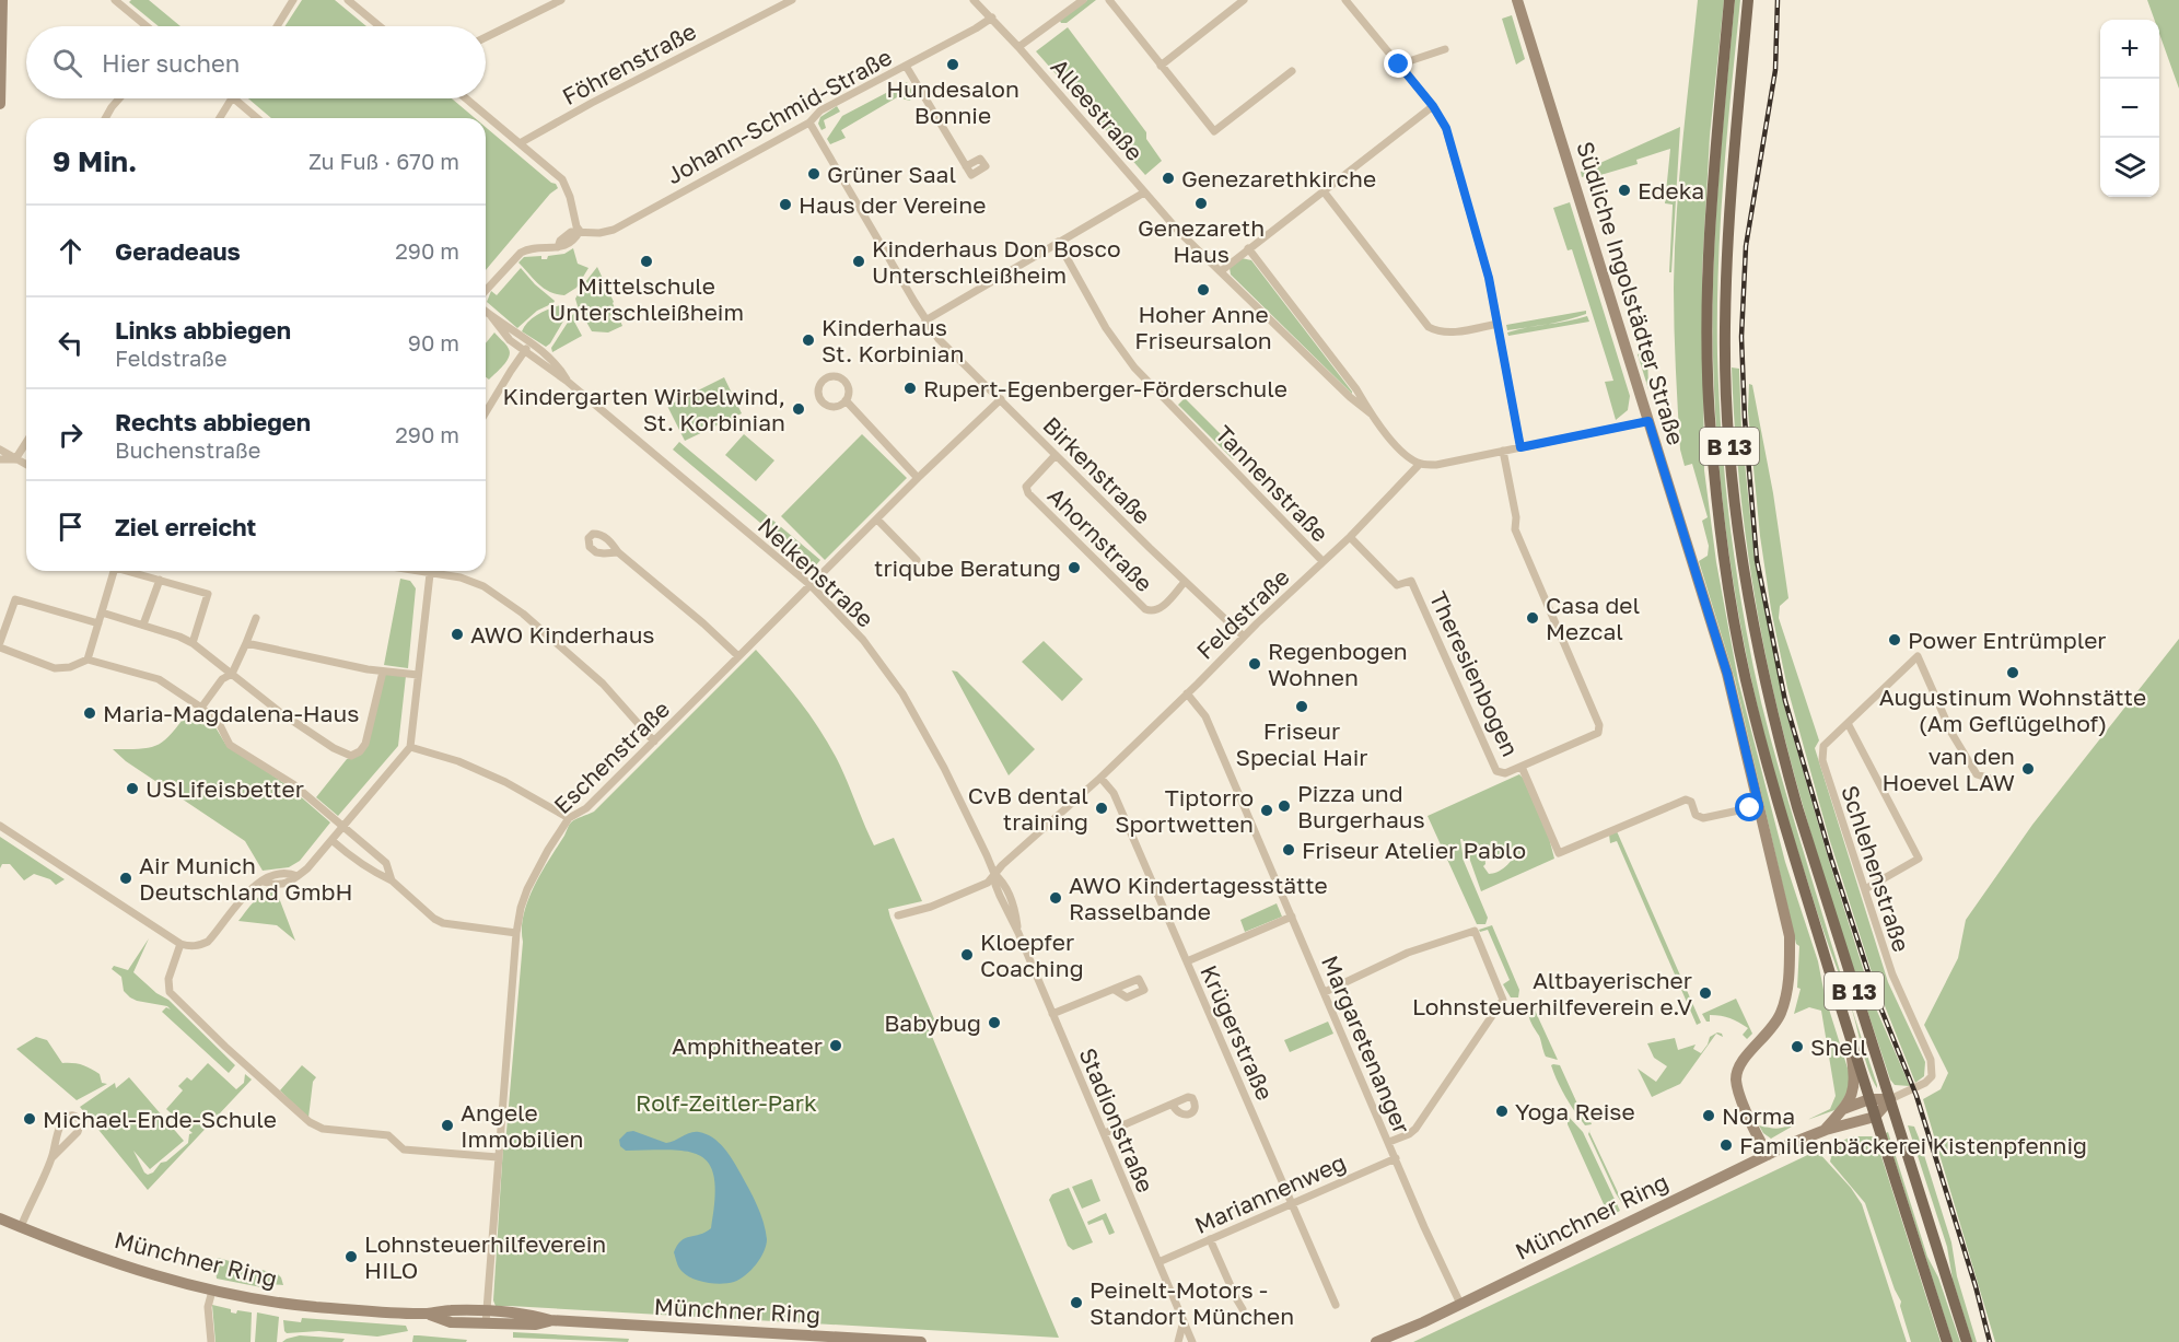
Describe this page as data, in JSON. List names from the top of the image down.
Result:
{
  "streets": {
    "main road": ["Südliche Ingolstädter Straße", "B 13", "Münchner Ring"],
    "street": [
      "Föhrenstraße",
      "Alleestraße",
      "Johann-Schmid-Straße",
      "Birkenstraße",
      "Tannenstraße",
      "Ahornstraße",
      "Nelkenstraße",
      "Feldstraße",
      "Theresienbogen",
      "Eschenstraße",
      "Schlehenstraße",
      "Krügerstraße",
      "Margaretenanger",
      "Stadionstraße",
      "Mariannenweg"
    ]
  },
  "crossings": [
    ["Alleestraße", "Johann-Schmid-Straße"],
    ["Alleestraße", "Feldstraße"],
    ["Johann-Schmid-Straße", "Birkenstraße"],
    ["Südliche Ingolstädter Straße", "Münchner Ring"],
    ["B 13", "Schlehenstraße"],
    ["B 13", "Münchner Ring"],
    ["Birkenstraße", "Ahornstraße"],
    ["Birkenstraße", "Feldstraße"],
    ["Birkenstraße", "Eschenstraße"],
    ["Tannenstraße", "Feldstraße"],
    ["Nelkenstraße", "Feldstraße"],
    ["Nelkenstraße", "Eschenstraße"],
    ["Nelkenstraße", "Stadionstraße"],
    ["Feldstraße", "Theresienbogen"],
    ["Feldstraße", "Krügerstraße"],
    ["Feldstraße", "Margaretenanger"],
    ["Feldstraße", "Stadionstraße"],
    ["Eschenstraße", "Münchner Ring"],
    ["Schlehenstraße", "Münchner Ring"],
    ["Krügerstraße", "Mariannenweg"],
    ["Margaretenanger", "Mariannenweg"],
    ["Margaretenanger", "Münchner Ring"],
    ["Stadionstraße", "Mariannenweg"]
  ],
  "parks": ["Rolf-Zeitler-Park"],
  "places": [
    "Hundesalon Bonnie",
    "Grüner Saal",
    "Genezarethkirche",
    "Edeka",
    "Genezareth Haus",
    "Haus der Vereine",
    "Mittelschule Unterschleißheim",
    "Kinderhaus Don Bosco Unterschleißheim",
    "Hoher Anne Friseursalon",
    "Kinderhaus St. Korbinian",
    "Rupert-Egenberger-Förderschule",
    "Kindergarten Wirbelwind, St. Korbinian",
    "triqube Beratung",
    "Casa del Mezcal",
    "AWO Kinderhaus",
    "Power Entrümpler",
    "Regenbogen Wohnen",
    "Augustinum Wohnstätte (Am Geflügelhof)",
    "Friseur Special Hair",
    "Maria-Magdalena-Haus",
    "van den Hoevel LAW",
    "USLifeisbetter",
    "Pizza und Burgerhaus",
    "CvB dental training",
    "Tiptorro Sportwetten",
    "Friseur Atelier Pablo",
    "Air Munich Deutschland GmbH",
    "AWO Kindertagesstätte Rasselbande",
    "Kloepfer Coaching",
    "Altbayerischer Lohnsteuerhilfeverein e.V",
    "Babybug",
    "Amphitheater",
    "Shell",
    "Yoga Reise",
    "Norma",
    "Michael-Ende-Schule",
    "Angele Immobilien",
    "Familienbäckerei Kistenpfennig",
    "Lohnsteuerhilfeverein HILO",
    "Peinelt-Motors - Standort München"
  ],
  "page": {
    "map_buttons": ["+", "−"],
    "search": "Hier suchen",
    "heading": ["9 Min.", "Zu Fuß · 670 m"],
    "list": [
      ["Geradeaus", "290 m"],
      ["Links abbiegen", "Feldstraße", "90 m"],
      ["Rechts abbiegen", "Buchenstraße", "290 m"],
      "Ziel erreicht"
    ]
  }
}
